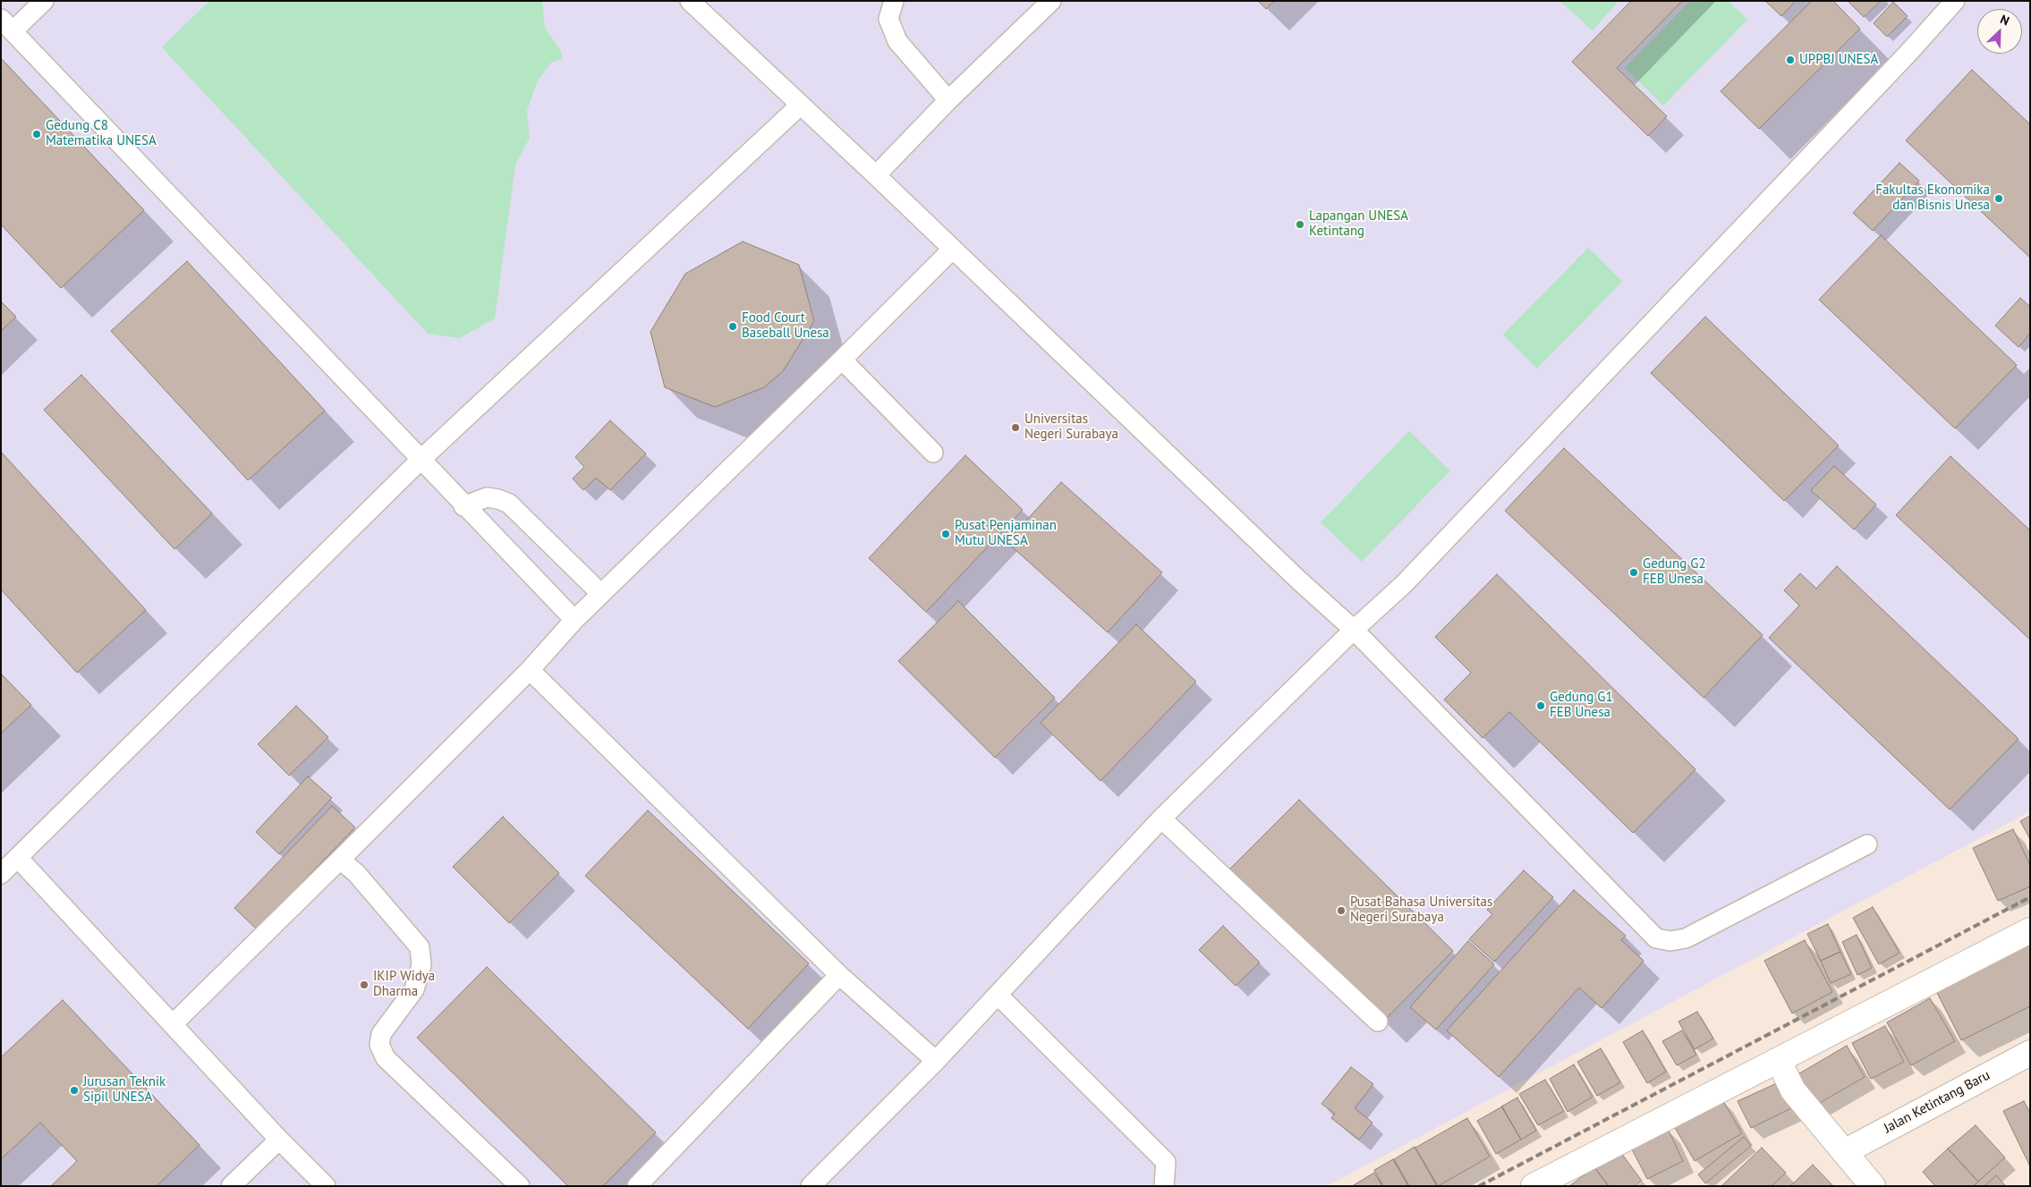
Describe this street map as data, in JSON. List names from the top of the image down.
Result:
{
  "streets": {
    "street": ["Jalan Ketintang Baru"]
  },
  "places": [
    "UPPBJ UNESA",
    "Gedung C8 Matematika UNESA",
    "Fakultas Ekonomika dan Bisnis Unesa",
    "Lapangan UNESA Ketintang",
    "Food Court Baseball Unesa",
    "Universitas Negeri Surabaya",
    "Pusat Penjaminan Mutu UNESA",
    "Gedung G2 FEB Unesa",
    "Gedung G1 FEB Unesa",
    "Pusat Bahasa Universitas Negeri Surabaya",
    "IKIP Widya Dharma",
    "Jurusan Teknik Sipil UNESA"
  ],
  "north": "top right"
}
